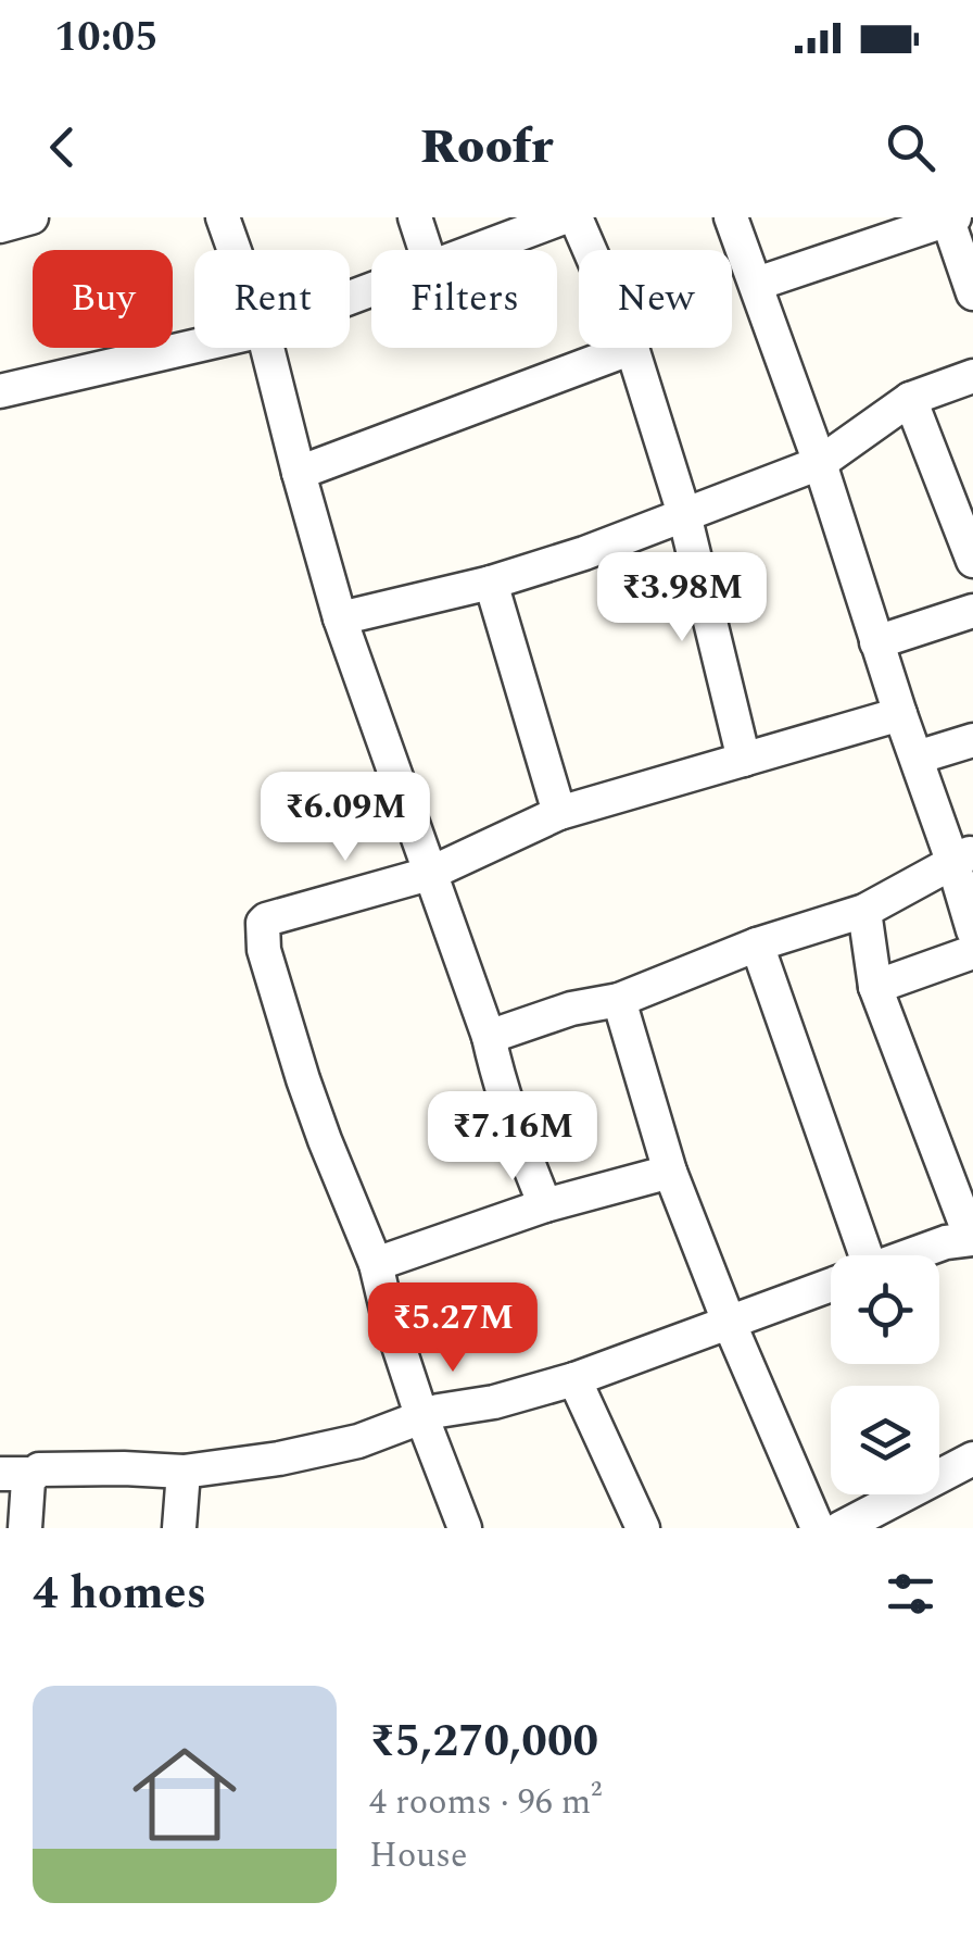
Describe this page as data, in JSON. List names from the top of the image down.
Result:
{
  "page": {
    "status": "10:05",
    "header": "Roofr",
    "chip": [
      "Buy",
      "Rent",
      "Filters",
      "New"
    ],
    "price": [
      "₹3.98M",
      "₹6.09M",
      "₹7.16M",
      "₹5.27M"
    ],
    "heading": "4 homes",
    "list": [
      {
        "name": "₹5,270,000",
        "note": "4 rooms · 96 m² · House"
      }
    ]
  }
}
